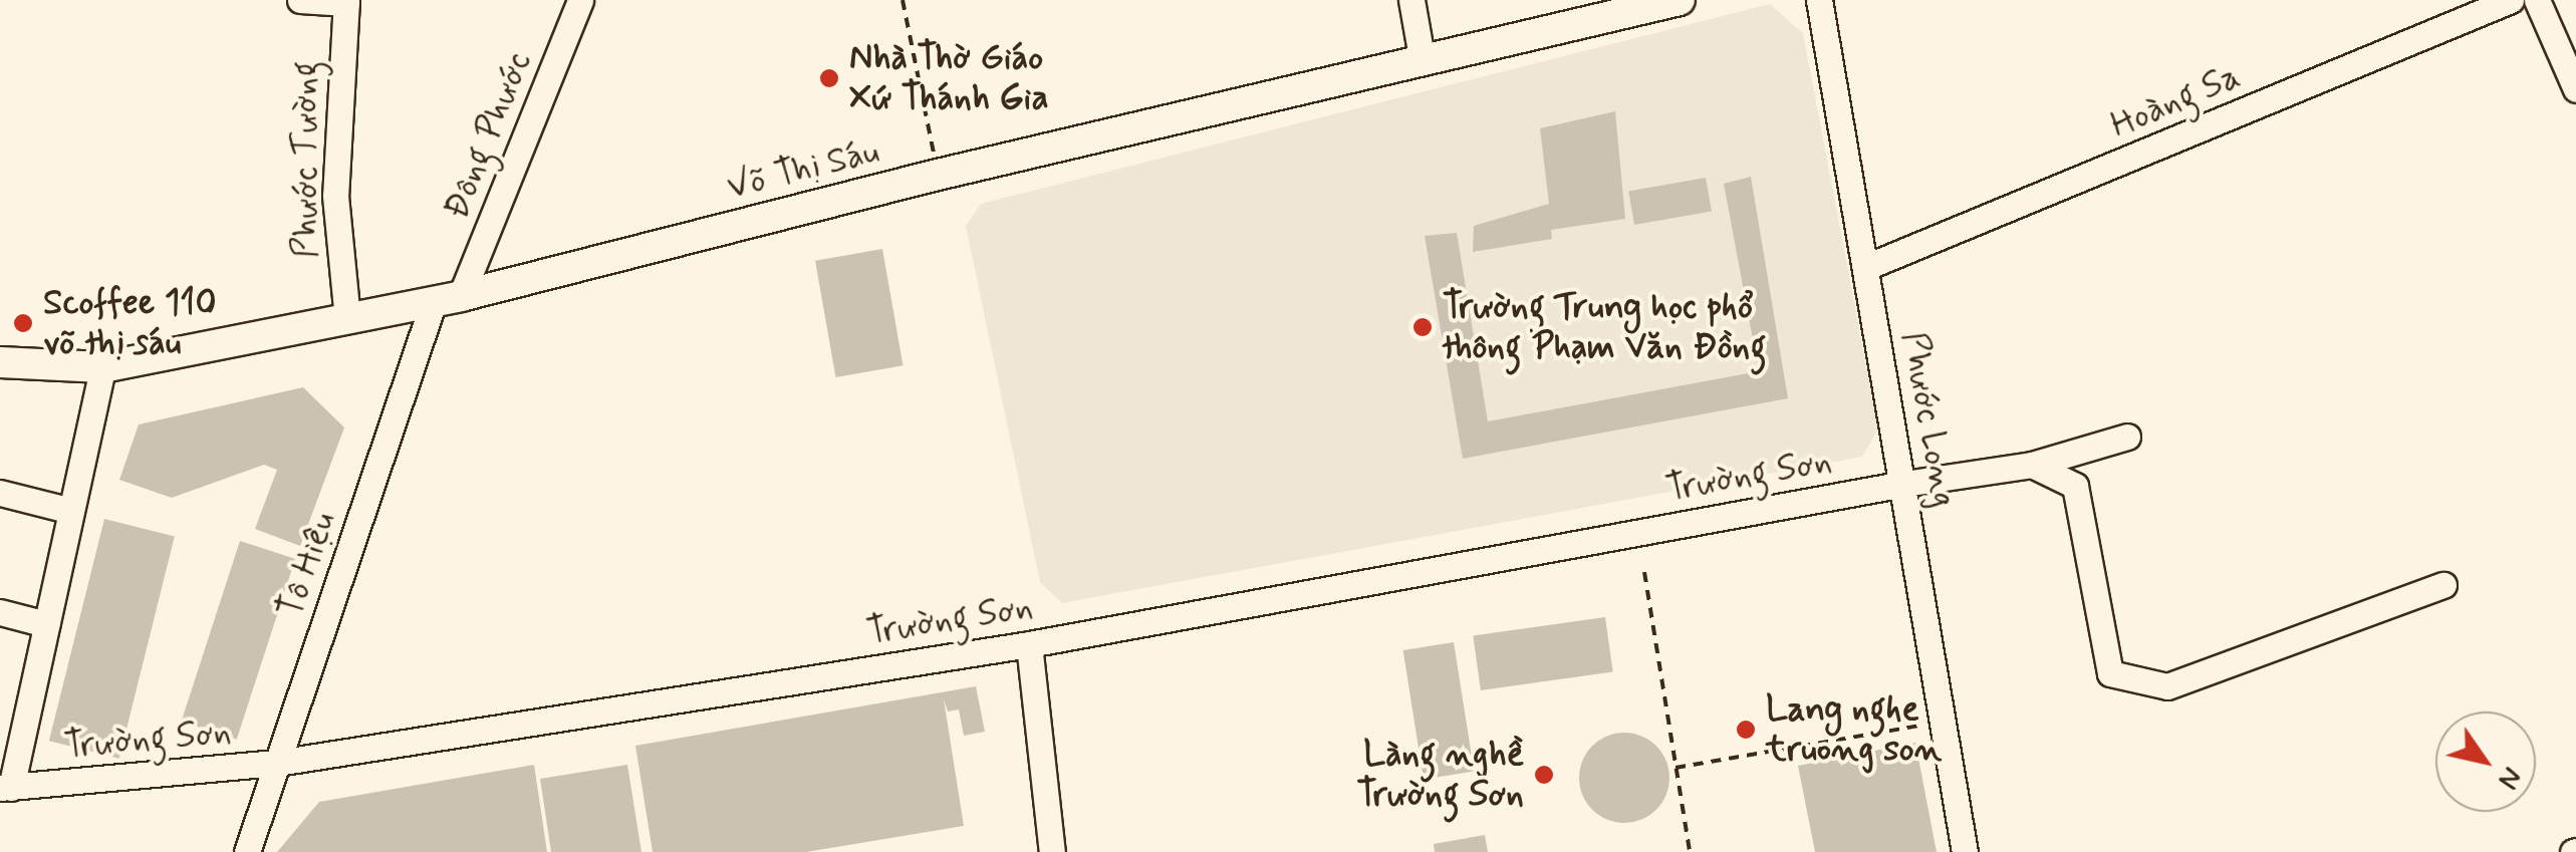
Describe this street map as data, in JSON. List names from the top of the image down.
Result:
{
  "streets": {
    "main road": ["Võ Thị Sáu"],
    "street": [
      "Hoàng Sa",
      "Đông Phước",
      "Phước Tường",
      "Phước Long",
      "Trường Sơn",
      "Tô Hiệu"
    ]
  },
  "crossings": [
    ["Hoàng Sa", "Phước Long"],
    ["Đông Phước", "Võ Thị Sáu"],
    ["Đông Phước", "Tô Hiệu"],
    ["Phước Tường", "Võ Thị Sáu"],
    ["Võ Thị Sáu", "Tô Hiệu"],
    ["Phước Long", "Trường Sơn"],
    ["Trường Sơn", "Tô Hiệu"]
  ],
  "places": [
    "Nhà Thờ Giáo Xứ Thánh Gia",
    "Scoffee 110 võ thị sáu",
    "Trường Trung học phổ thông Phạm Văn Đồng",
    "Lang nghe truong son",
    "Làng nghề Trường Sơn"
  ],
  "north": "bottom right"
}
